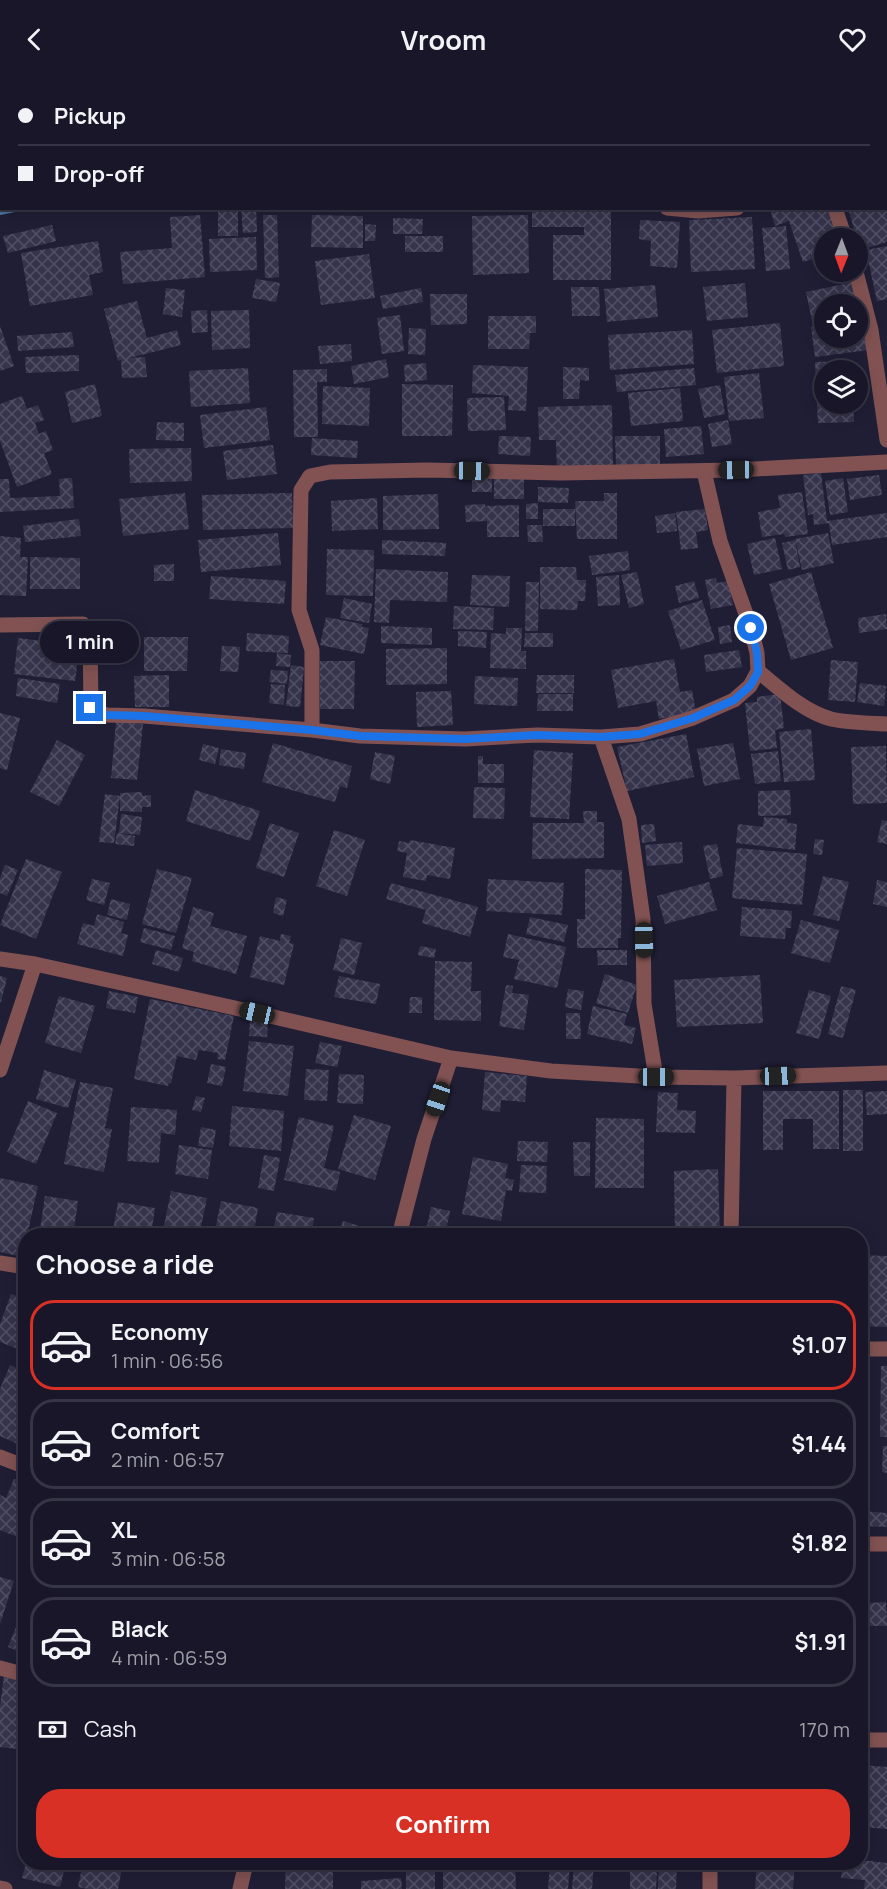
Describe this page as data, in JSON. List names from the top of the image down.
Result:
{
  "north": "bottom",
  "page": {
    "header": "Vroom",
    "banner": ["Pickup", "Drop-off"],
    "bubble": "1 min",
    "heading": "Choose a ride",
    "list": [
      {
        "name": "Economy",
        "note": "1 min · 06:56",
        "value": "$1.07"
      },
      {
        "name": "Comfort",
        "note": "2 min · 06:57",
        "value": "$1.44"
      },
      {
        "name": "XL",
        "note": "3 min · 06:58",
        "value": "$1.82"
      },
      {
        "name": "Black",
        "note": "4 min · 06:59",
        "value": "$1.91"
      }
    ],
    "pay": ["Cash", "170 m"],
    "buttons": "Confirm"
  }
}
